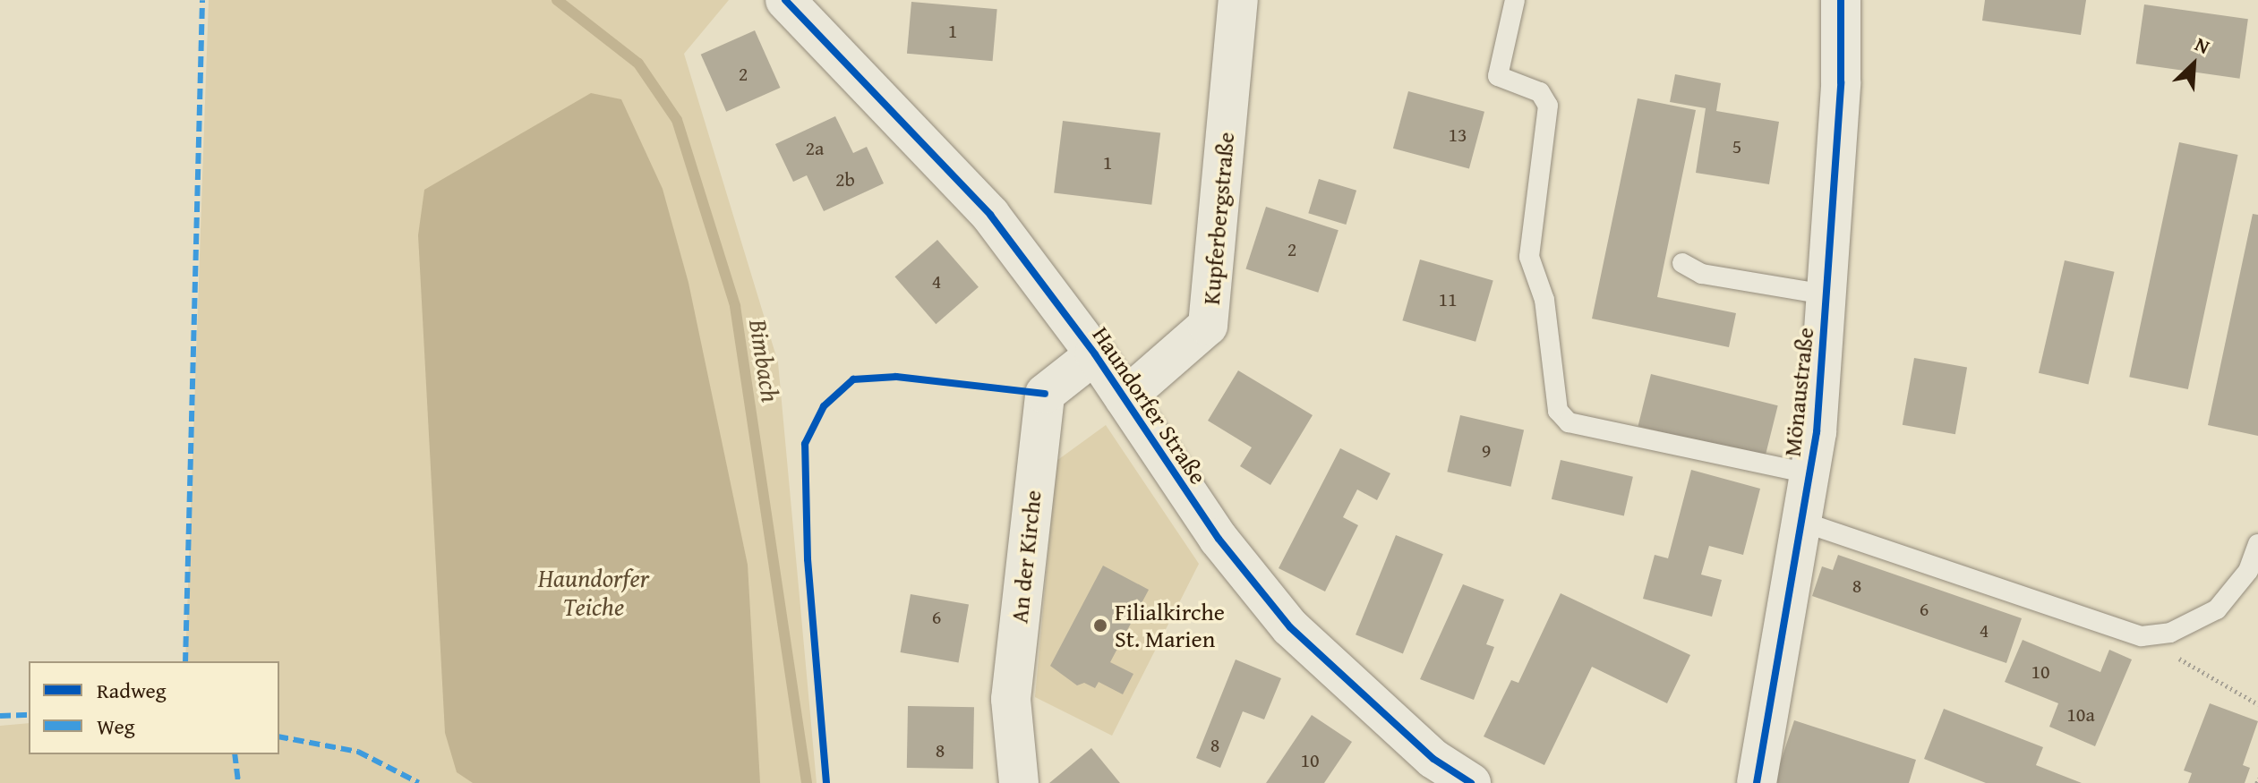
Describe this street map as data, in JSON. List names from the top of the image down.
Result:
{
  "streets": {
    "street": [
      "Kupferbergstraße",
      "Mönaustraße",
      "Haundorfer Straße",
      "An der Kirche"
    ]
  },
  "crossings": [
    ["Kupferbergstraße", "Haundorfer Straße"],
    ["Haundorfer Straße", "An der Kirche"]
  ],
  "water": ["Bimbach", "Haundorfer Teiche"],
  "places": ["Filialkirche St. Marien"],
  "house_numbers": [
    "1",
    "2",
    "13",
    "5",
    "2a",
    "1",
    "2b",
    "2",
    "4",
    "11",
    "9",
    "8",
    "6",
    "6",
    "4",
    "10",
    "10a",
    "8",
    "8",
    "10"
  ],
  "legend": ["Radweg", "Weg"],
  "north": "top right"
}
